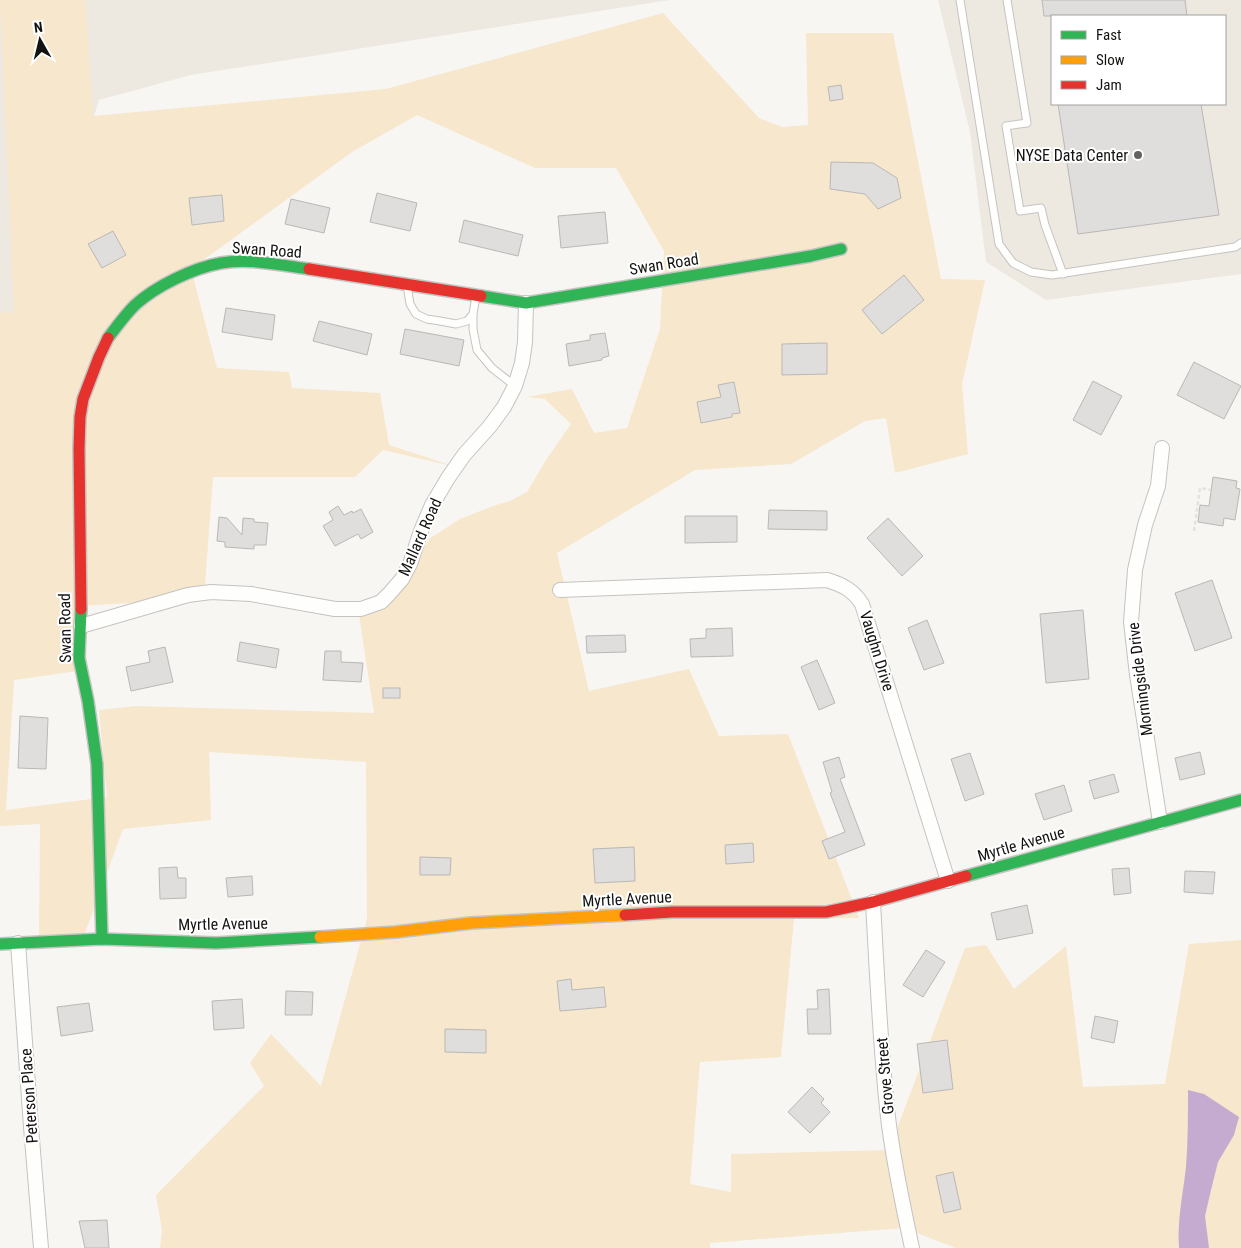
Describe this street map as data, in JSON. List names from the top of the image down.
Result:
{
  "streets": {
    "street": [
      "Swan Road",
      "Mallard Road",
      "Vaughn Drive",
      "Morningside Drive",
      "Myrtle Avenue",
      "Grove Street",
      "Peterson Place"
    ]
  },
  "crossings": [
    ["Swan Road", "Mallard Road"],
    ["Swan Road", "Myrtle Avenue"],
    ["Vaughn Drive", "Myrtle Avenue"],
    ["Morningside Drive", "Myrtle Avenue"],
    ["Myrtle Avenue", "Grove Street"],
    ["Myrtle Avenue", "Peterson Place"]
  ],
  "places": ["NYSE Data Center"],
  "legend": ["Fast", "Slow", "Jam"],
  "north": "top"
}
